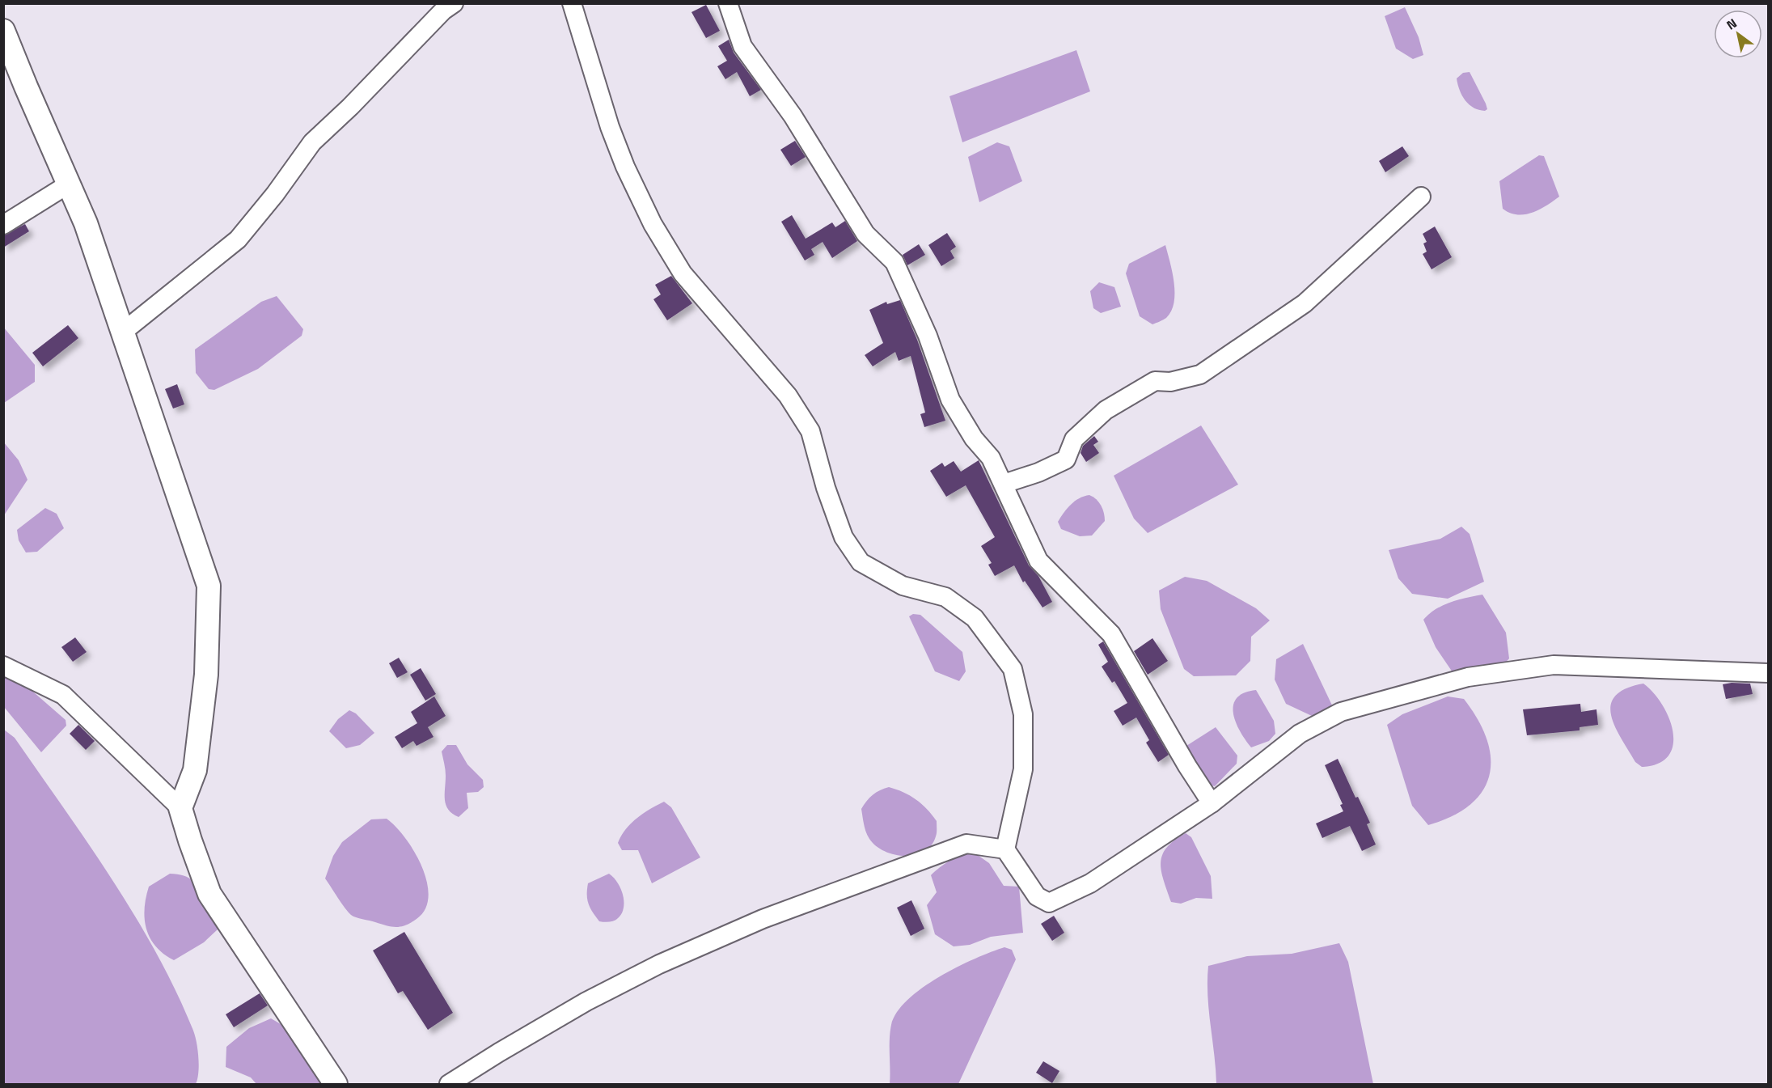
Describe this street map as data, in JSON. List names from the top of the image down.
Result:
{
  "north": "top left"
}
